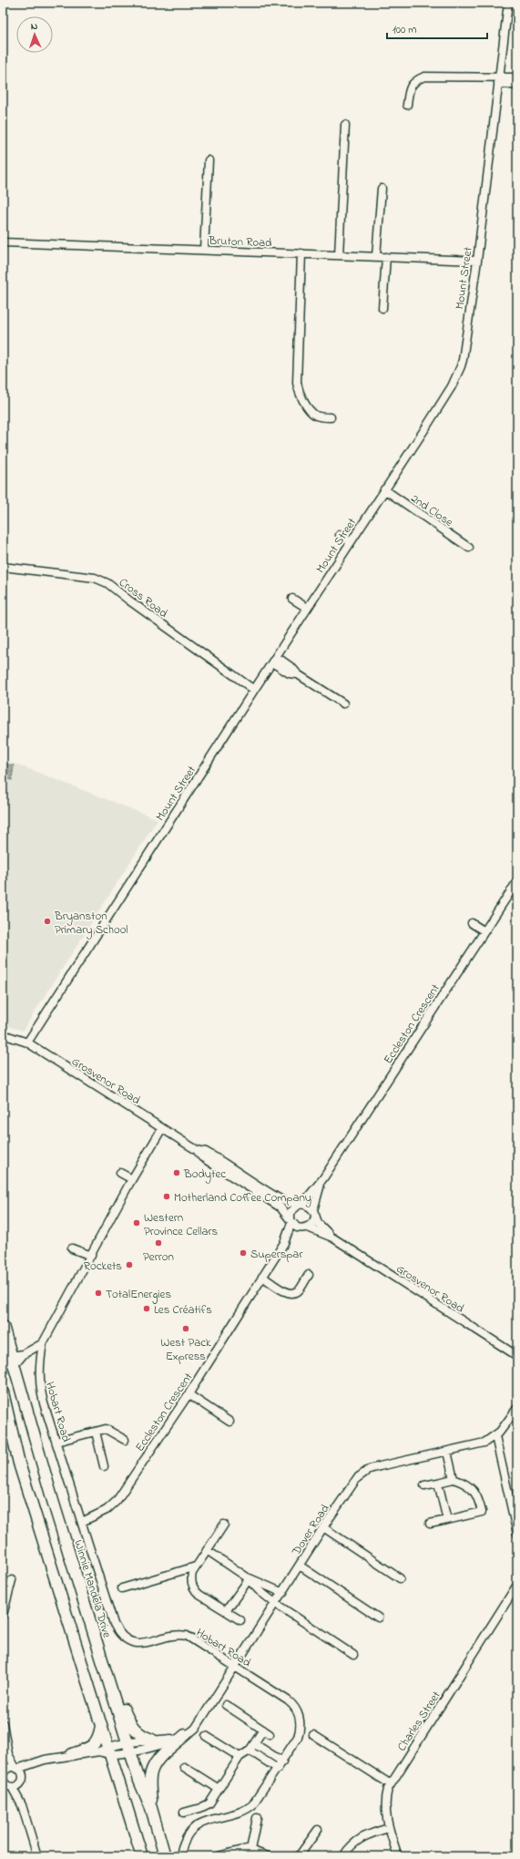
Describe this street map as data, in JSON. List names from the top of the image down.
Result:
{
  "streets": {
    "main road": ["Winnie Mandela Drive"],
    "street": [
      "Bruton Road",
      "Mount Street",
      "2nd Close",
      "Cross Road",
      "Eccleston Crescent",
      "Grosvenor Road",
      "Hobart Road",
      "Dover Road",
      "Charles Street"
    ]
  },
  "crossings": [
    ["Bruton Road", "Mount Street"],
    ["Mount Street", "2nd Close"],
    ["Mount Street", "Cross Road"],
    ["Mount Street", "Grosvenor Road"],
    ["Eccleston Crescent", "Grosvenor Road"],
    ["Eccleston Crescent", "Hobart Road"],
    ["Grosvenor Road", "Hobart Road"],
    ["Hobart Road", "Dover Road"],
    ["Dover Road", "Winnie Mandela Drive"]
  ],
  "places": [
    "Bryanston Primary School",
    "Bodytec",
    "Motherland Coffee Company",
    "Western Province Cellars",
    "Perron",
    "Superspar",
    "Rockets",
    "TotalEnergies",
    "Les Créatifs",
    "West Pack Express"
  ],
  "scale_bar": "100 m",
  "north": "top"
}
